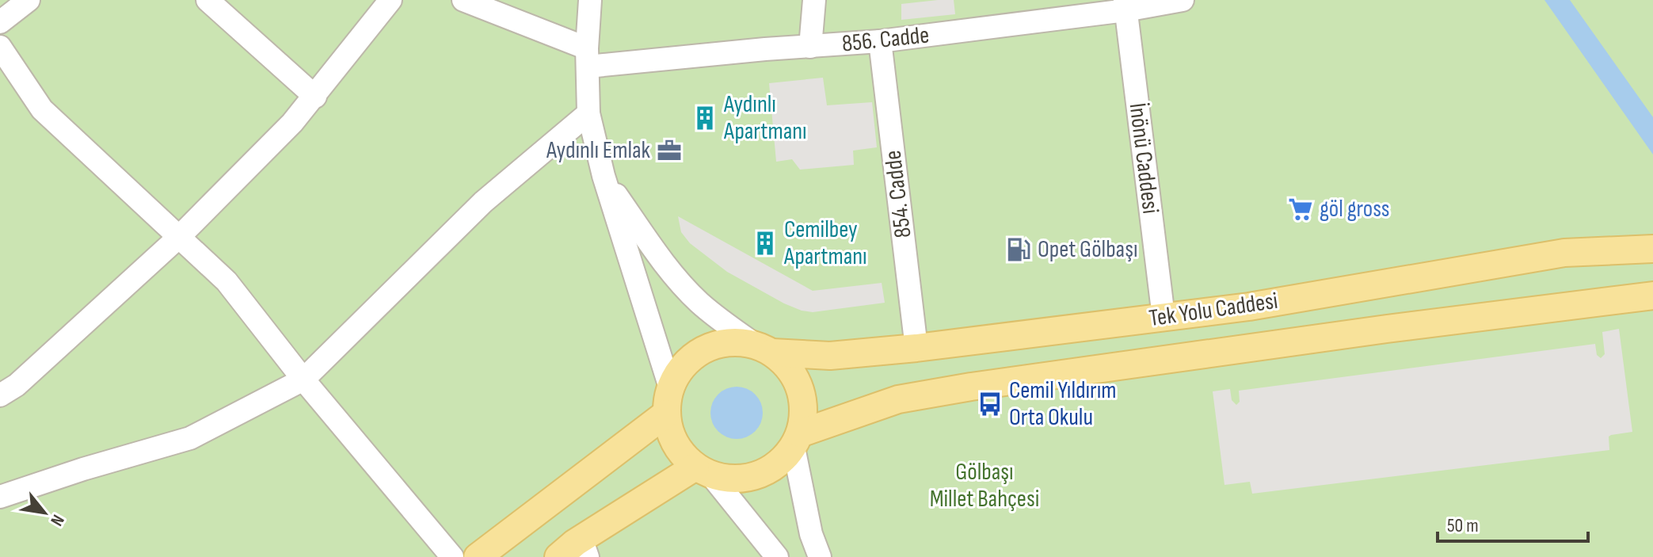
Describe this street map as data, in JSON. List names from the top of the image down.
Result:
{
  "streets": {
    "main road": ["Tek Yolu Caddesi"],
    "street": ["856. Cadde", "İnönü Caddesi", "854. Cadde"]
  },
  "crossings": [
    ["856. Cadde", "İnönü Caddesi"],
    ["856. Cadde", "854. Cadde"],
    ["İnönü Caddesi", "Tek Yolu Caddesi"],
    ["854. Cadde", "Tek Yolu Caddesi"]
  ],
  "parks": ["Gölbaşı Millet Bahçesi"],
  "places": {
    "building": ["Aydınlı Apartmanı", "Cemilbey Apartmanı"],
    "office": ["Aydınlı Emlak"],
    "supermarket": ["göl gross"],
    "fuel station": ["Opet Gölbaşı"],
    "bus stop": ["Cemil Yıldırım Orta Okulu"]
  },
  "scale_bar": "50 m",
  "north": "bottom right"
}
